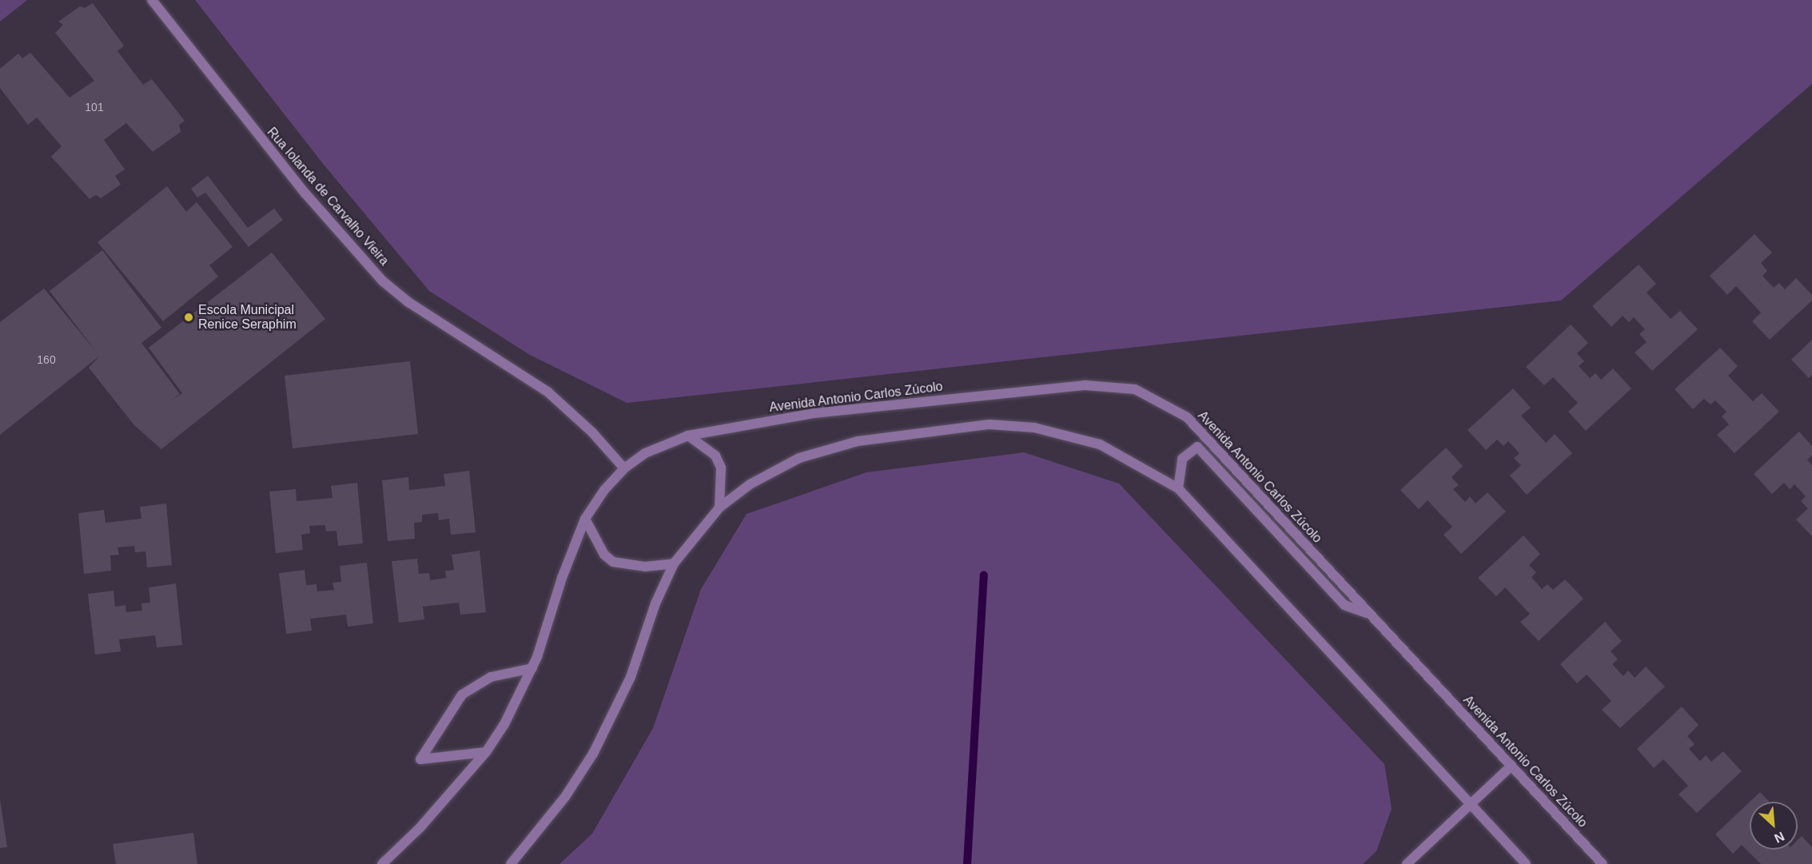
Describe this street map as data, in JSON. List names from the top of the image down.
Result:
{
  "streets": {
    "street": ["Rua Iolanda de Carvalho Vieira", "Avenida Antonio Carlos Zúcolo"]
  },
  "crossings": [
    ["Rua Iolanda de Carvalho Vieira", "Avenida Antonio Carlos Zúcolo"]
  ],
  "places": ["Escola Municipal Renice Seraphim"],
  "house_numbers": ["101", "160"],
  "north": "bottom right"
}
